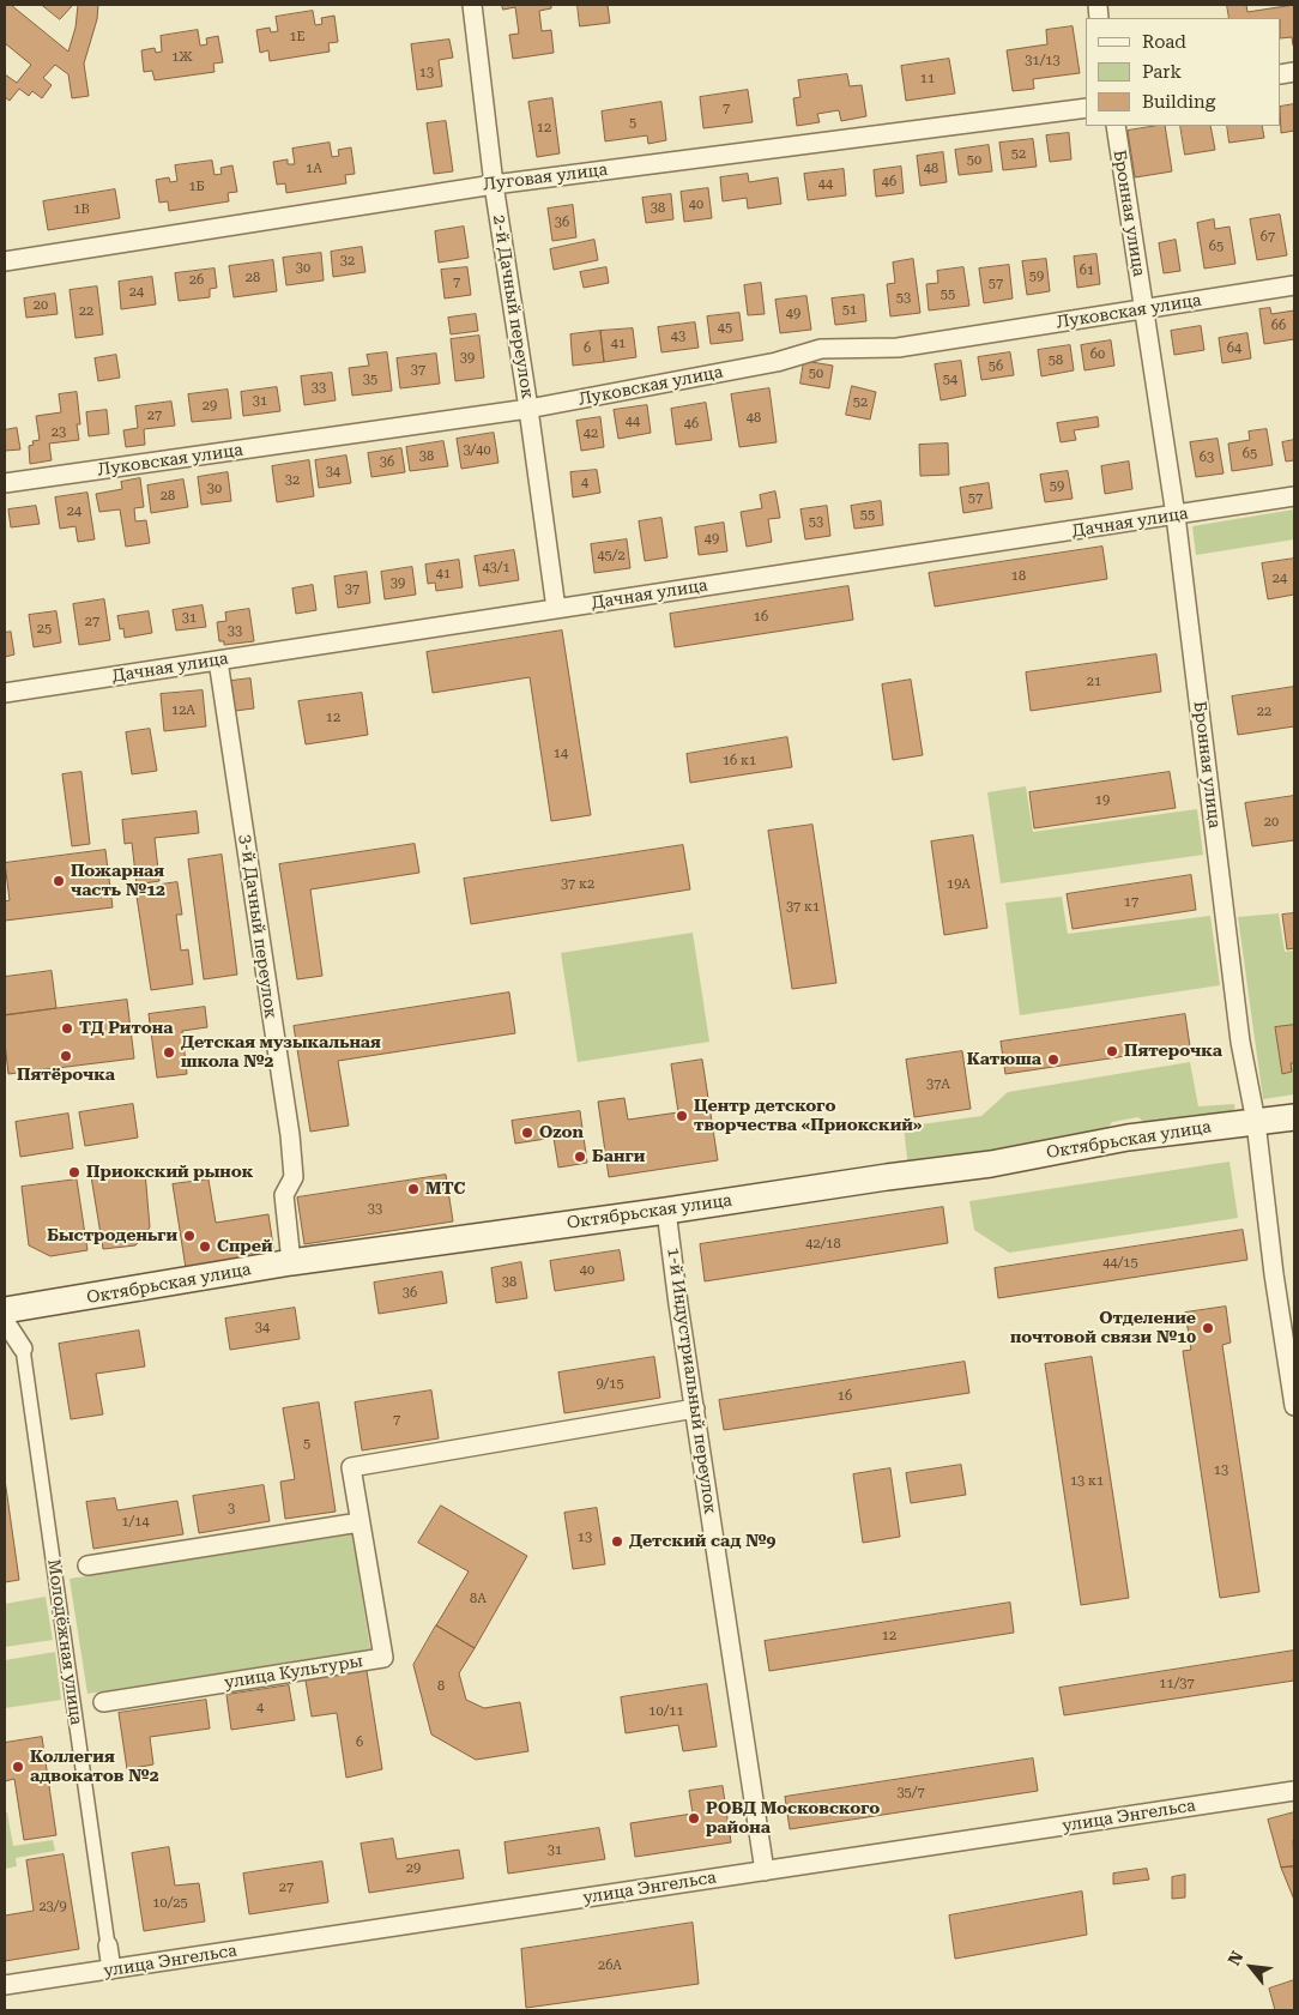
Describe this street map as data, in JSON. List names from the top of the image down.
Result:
{
  "streets": {
    "main road": ["Октябрьская улица"],
    "street": [
      "Луговая улица",
      "Бронная улица",
      "2-й Дачный переулок",
      "Луковская улица",
      "Дачная улица",
      "3-й Дачный переулок",
      "1-й Индустриальный переулок",
      "Молодёжная улица",
      "улица Культуры",
      "улица Энгельса"
    ]
  },
  "crossings": [
    ["Луговая улица", "2-й Дачный переулок"],
    ["Бронная улица", "Луковская улица"],
    ["Бронная улица", "Дачная улица"],
    ["Бронная улица", "Октябрьская улица"],
    ["2-й Дачный переулок", "Луковская улица"],
    ["2-й Дачный переулок", "Дачная улица"],
    ["Дачная улица", "3-й Дачный переулок"],
    ["3-й Дачный переулок", "Октябрьская улица"],
    ["Октябрьская улица", "1-й Индустриальный переулок"],
    ["1-й Индустриальный переулок", "улица Культуры"],
    ["1-й Индустриальный переулок", "улица Энгельса"],
    ["Молодёжная улица", "улица Энгельса"]
  ],
  "places": [
    "Пожарная часть №12",
    "ТД Ритона",
    "Пятерочка",
    "Детская музыкальная школа №2",
    "Пятёрочка",
    "Катюша",
    "Центр детского творчества «Приокский»",
    "Ozon",
    "Банги",
    "Приокский рынок",
    "МТС",
    "Быстроденьги",
    "Спрей",
    "Отделение почтовой связи №10",
    "Детский сад №9",
    "Коллегия адвокатов №2",
    "РОВД Московского района"
  ],
  "house_numbers": [
    "1Е",
    "1Ж",
    "31/13",
    "13",
    "11",
    "7",
    "5",
    "12",
    "52",
    "50",
    "1А",
    "48",
    "46",
    "44",
    "1Б",
    "40",
    "38",
    "1В",
    "36",
    "67",
    "65",
    "32",
    "30",
    "61",
    "59",
    "28",
    "26",
    "7",
    "57",
    "24",
    "55",
    "53",
    "20",
    "51",
    "22",
    "49",
    "66",
    "45",
    "43",
    "41",
    "6",
    "64",
    "60",
    "39",
    "58",
    "56",
    "37",
    "50",
    "35",
    "54",
    "33",
    "31",
    "52",
    "29",
    "27",
    "48",
    "44",
    "46",
    "23",
    "42",
    "3/40",
    "65",
    "38",
    "63",
    "36",
    "34",
    "32",
    "4",
    "59",
    "30",
    "28",
    "57",
    "24",
    "55",
    "53",
    "49",
    "45/2",
    "43/1",
    "41",
    "18",
    "24",
    "39",
    "37",
    "16",
    "31",
    "27",
    "25",
    "33",
    "21",
    "12А",
    "22",
    "12",
    "14",
    "16 к1",
    "19",
    "20",
    "37 к2",
    "19А",
    "17",
    "37 к1",
    "37А",
    "33",
    "42/18",
    "44/15",
    "40",
    "38",
    "36",
    "34",
    "9/15",
    "16",
    "7",
    "5",
    "13",
    "13 к1",
    "3",
    "1/14",
    "13",
    "8А",
    "12",
    "11/37",
    "8",
    "4",
    "10/11",
    "6",
    "35/7",
    "31",
    "29",
    "27",
    "10/25",
    "23/9",
    "26А"
  ],
  "legend": ["Road", "Park", "Building"],
  "north": "top left"
}
